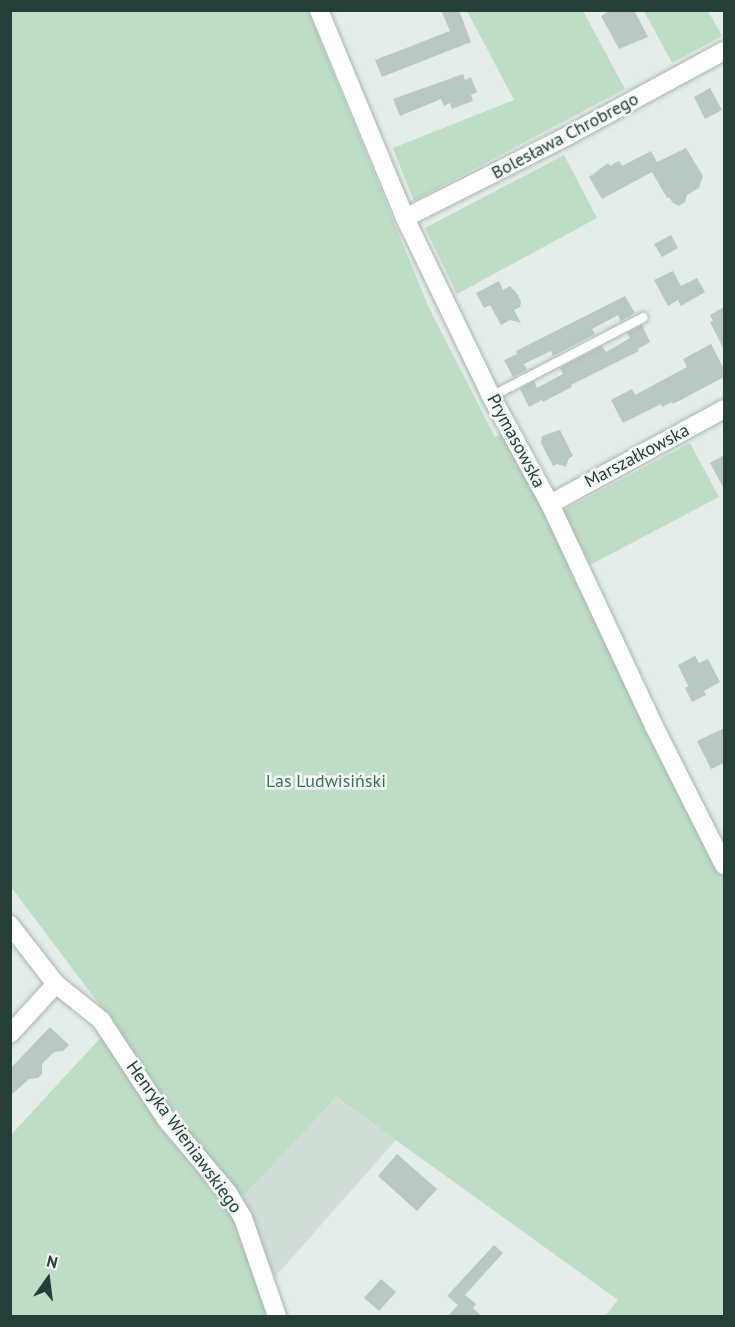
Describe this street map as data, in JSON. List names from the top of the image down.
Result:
{
  "streets": {
    "street": [
      "Bolesława Chrobrego",
      "Prymasowska",
      "Marszałkowska",
      "Henryka Wieniawskiego"
    ]
  },
  "crossings": [
    ["Bolesława Chrobrego", "Prymasowska"],
    ["Prymasowska", "Marszałkowska"]
  ],
  "parks": ["Las Ludwisiński"],
  "north": "top"
}
